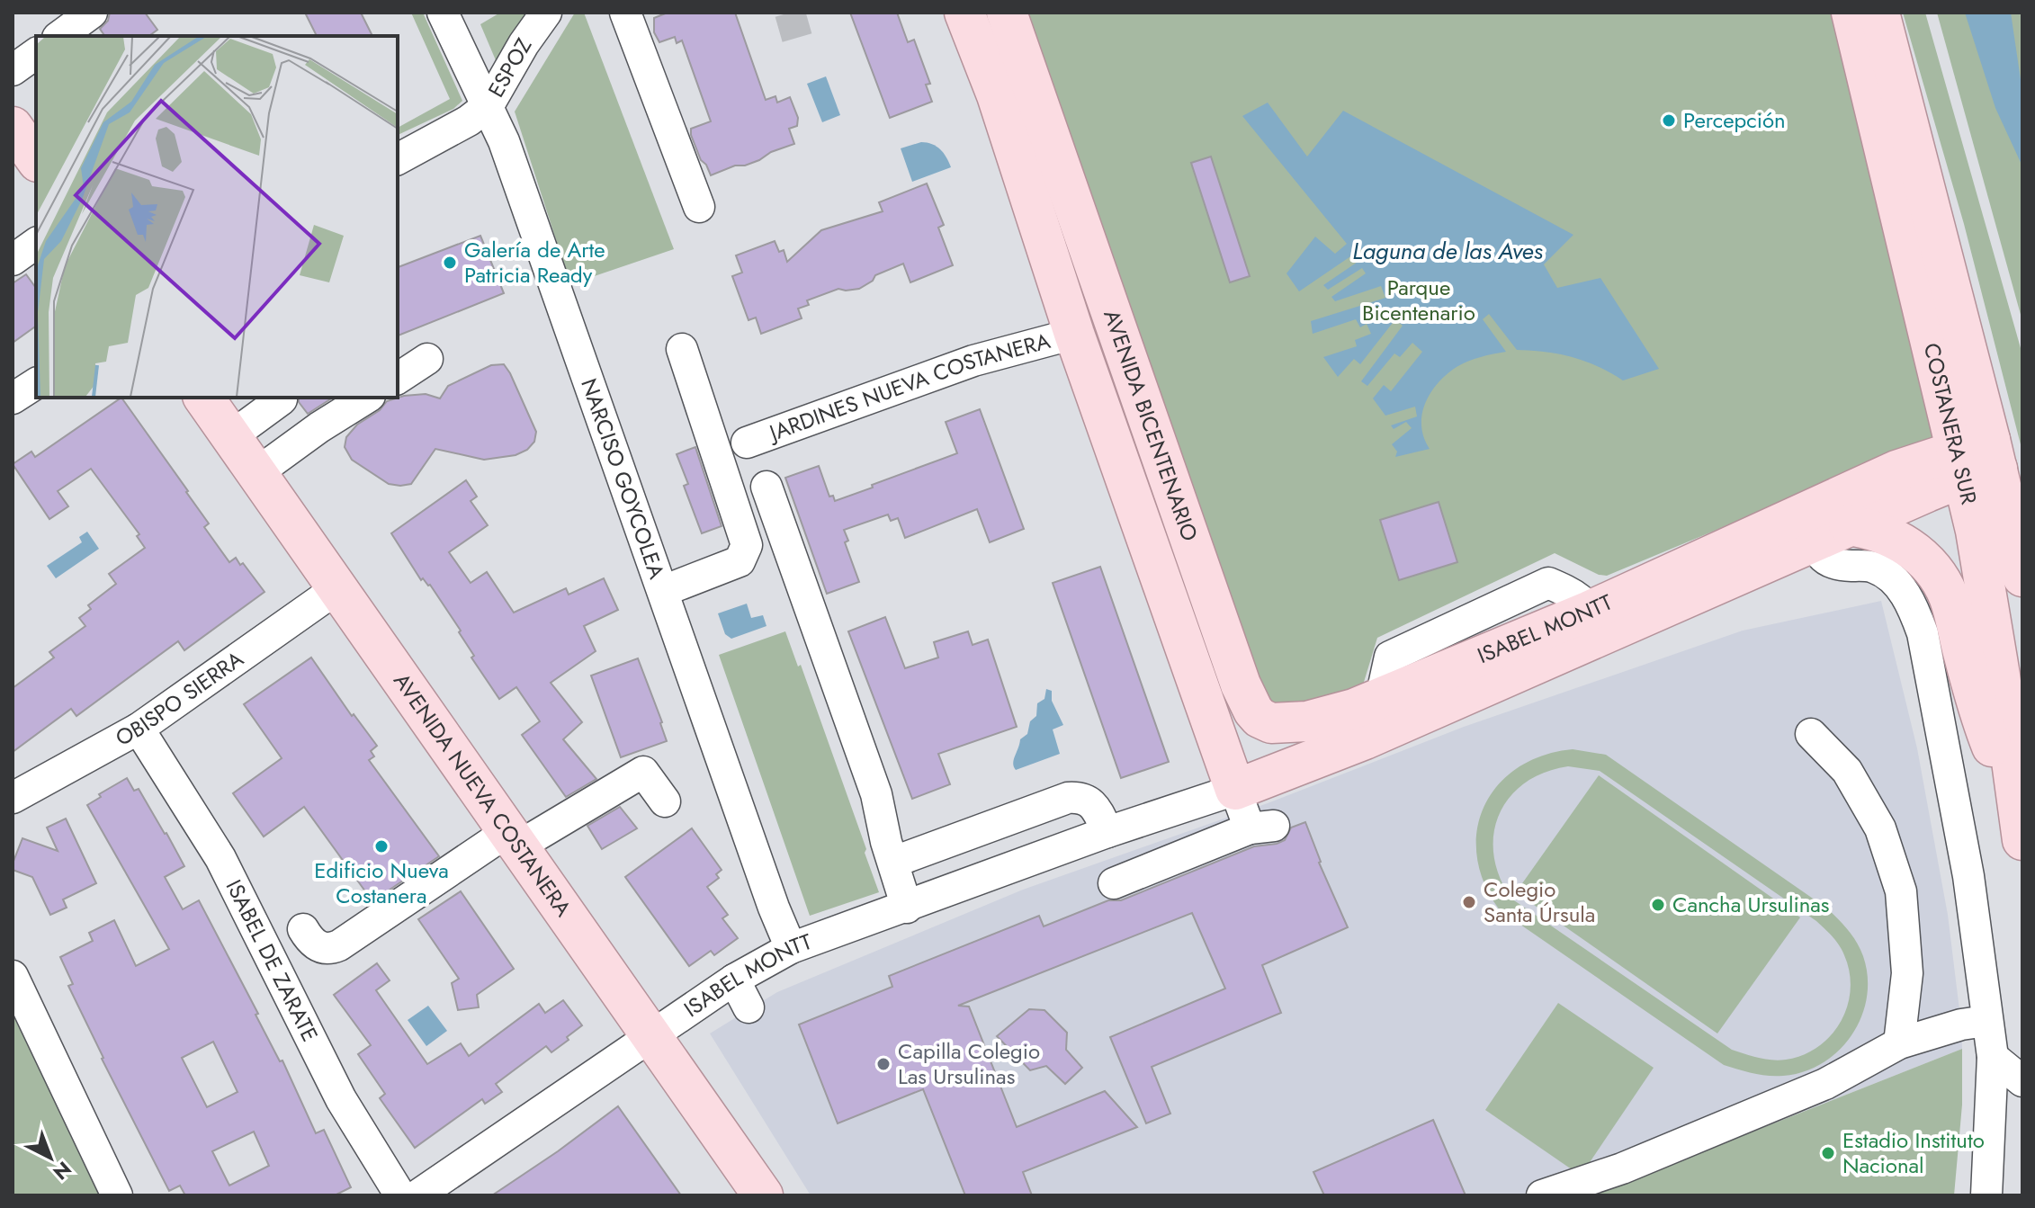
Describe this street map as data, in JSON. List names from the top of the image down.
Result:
{
  "streets": {
    "main road": [
      "COSTANERA SUR",
      "AVENIDA BICENTENARIO",
      "ISABEL MONTT",
      "AVENIDA NUEVA COSTANERA"
    ],
    "street": [
      "ESPOZ",
      "JARDINES NUEVA COSTANERA",
      "NARCISO GOYCOLEA",
      "OBISPO SIERRA",
      "ISABEL DE ZARATE"
    ]
  },
  "crossings": [
    ["ESPOZ", "NARCISO GOYCOLEA"],
    ["JARDINES NUEVA COSTANERA", "AVENIDA BICENTENARIO"],
    ["COSTANERA SUR", "ISABEL MONTT"],
    ["AVENIDA BICENTENARIO", "ISABEL MONTT"],
    ["NARCISO GOYCOLEA", "ISABEL MONTT"],
    ["ISABEL MONTT", "AVENIDA NUEVA COSTANERA"],
    ["ISABEL MONTT", "ISABEL DE ZARATE"],
    ["OBISPO SIERRA", "AVENIDA NUEVA COSTANERA"],
    ["OBISPO SIERRA", "ISABEL DE ZARATE"]
  ],
  "water": ["Laguna de las Aves"],
  "parks": ["Parque Bicentenario"],
  "places": [
    "Percepción",
    "Galería de Arte Patricia Ready",
    "Edificio Nueva Costanera",
    "Colegio Santa Úrsula",
    "Cancha Ursulinas",
    "Capilla Colegio Las Ursulinas",
    "Estadio Instituto Nacional"
  ],
  "north": "bottom right"
}
